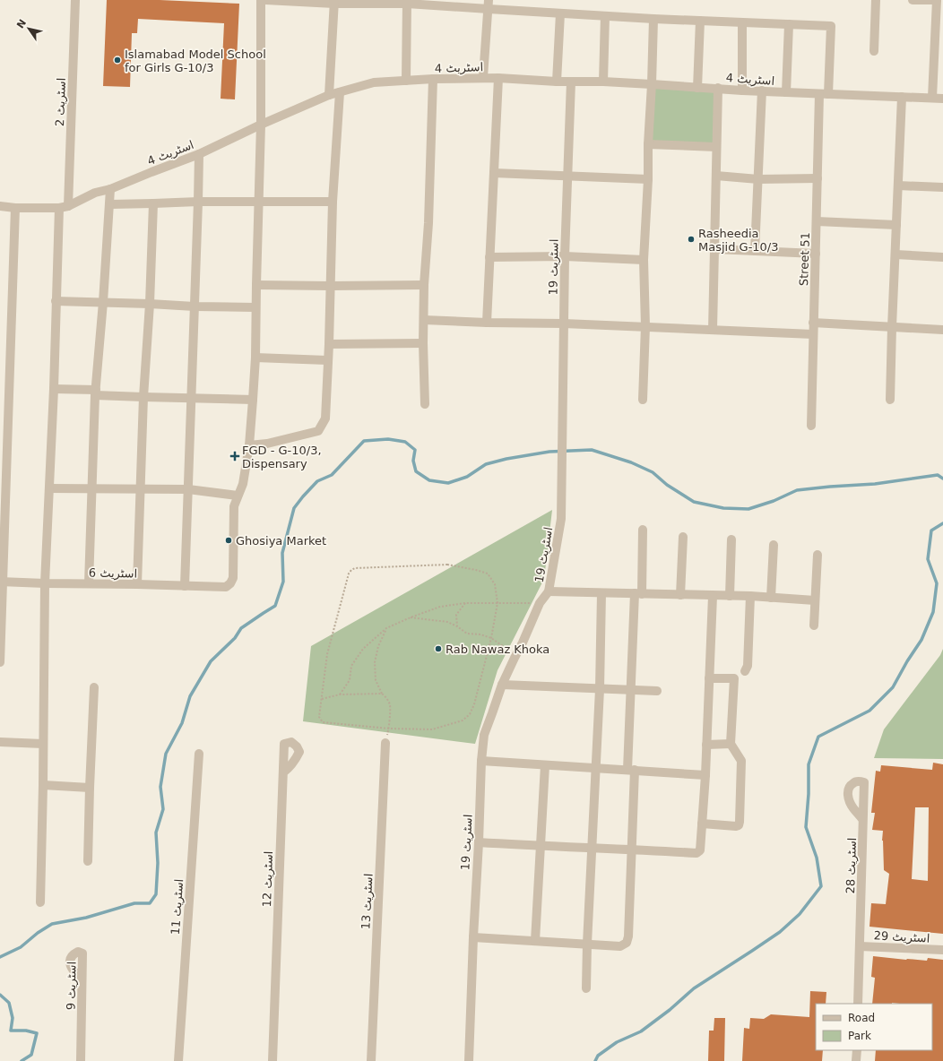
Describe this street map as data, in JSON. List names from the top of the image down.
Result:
{
  "streets": {
    "street": [
      "اسٹریٹ 4",
      "اسٹریٹ 2",
      "Street 51",
      "اسٹریٹ 19",
      "اسٹریٹ 6",
      "اسٹریٹ 28",
      "اسٹریٹ 12",
      "اسٹریٹ 13",
      "اسٹریٹ 11",
      "اسٹریٹ 29",
      "اسٹریٹ 9"
    ]
  },
  "crossings": [
    ["اسٹریٹ 4", "اسٹریٹ 2"],
    ["اسٹریٹ 4", "Street 51"],
    ["اسٹریٹ 4", "اسٹریٹ 19"],
    ["اسٹریٹ 28", "اسٹریٹ 29"]
  ],
  "places": {
    "other": [
      "Islamabad Model School for Girls G-10/3",
      "Rasheedia Masjid G-10/3",
      "Ghosiya Market",
      "Rab Nawaz Khoka"
    ],
    "health": ["FGD - G-10/3, Dispensary"]
  },
  "legend": ["Road", "Park"],
  "north": "top left"
}
